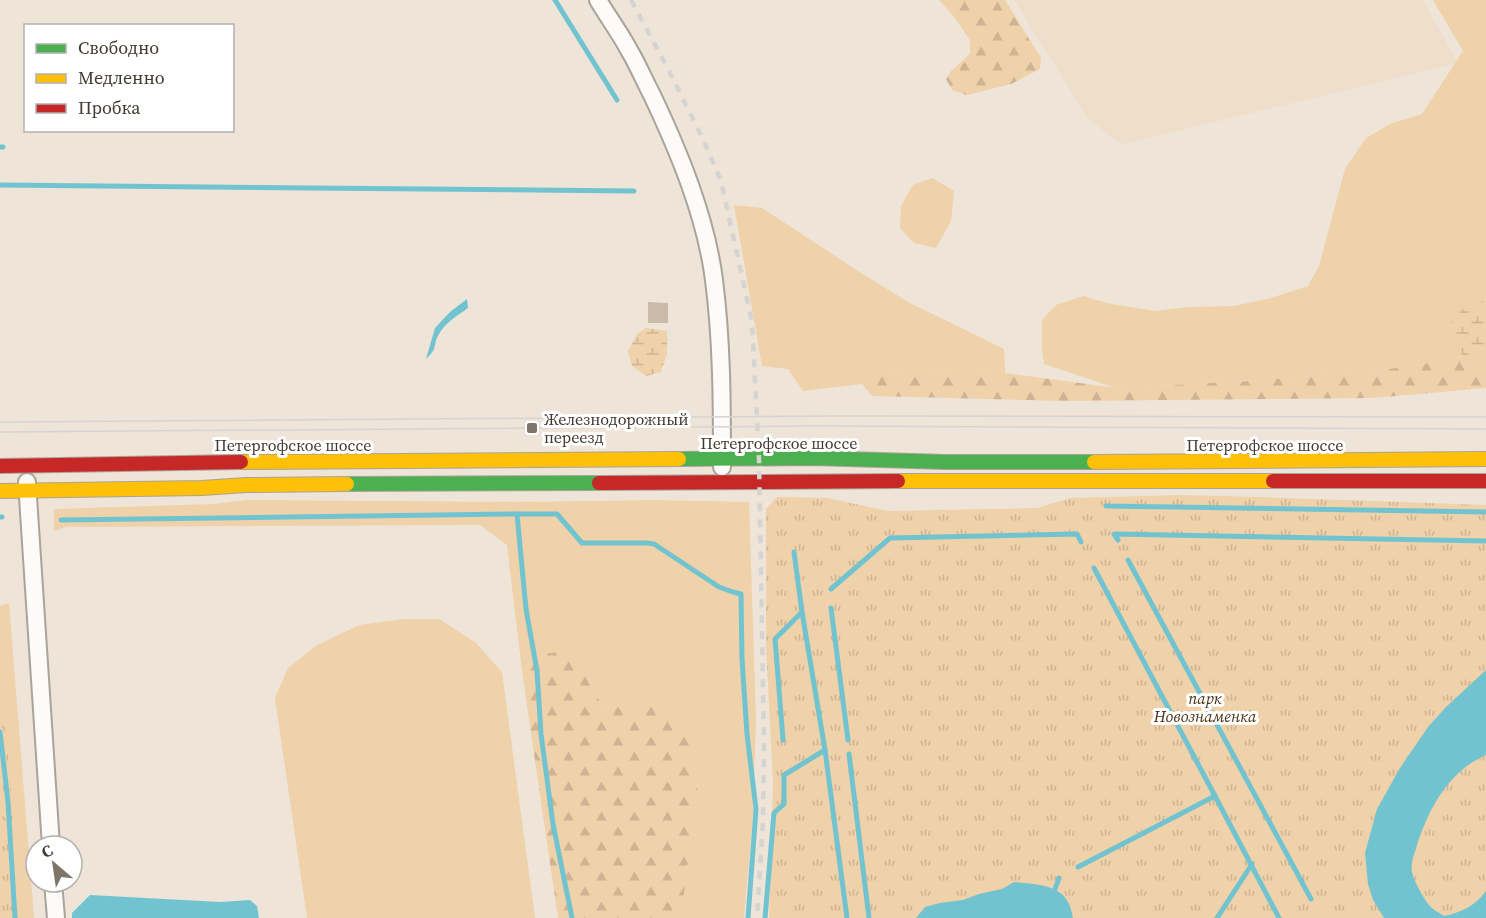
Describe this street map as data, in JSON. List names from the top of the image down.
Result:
{
  "streets": {
    "main road": ["Петергофское шоссе"]
  },
  "parks": ["парк Новознаменка"],
  "places": {
    "transit": ["Железнодорожный переезд"]
  },
  "legend": ["Свободно", "Медленно", "Пробка"],
  "north": "top left"
}
